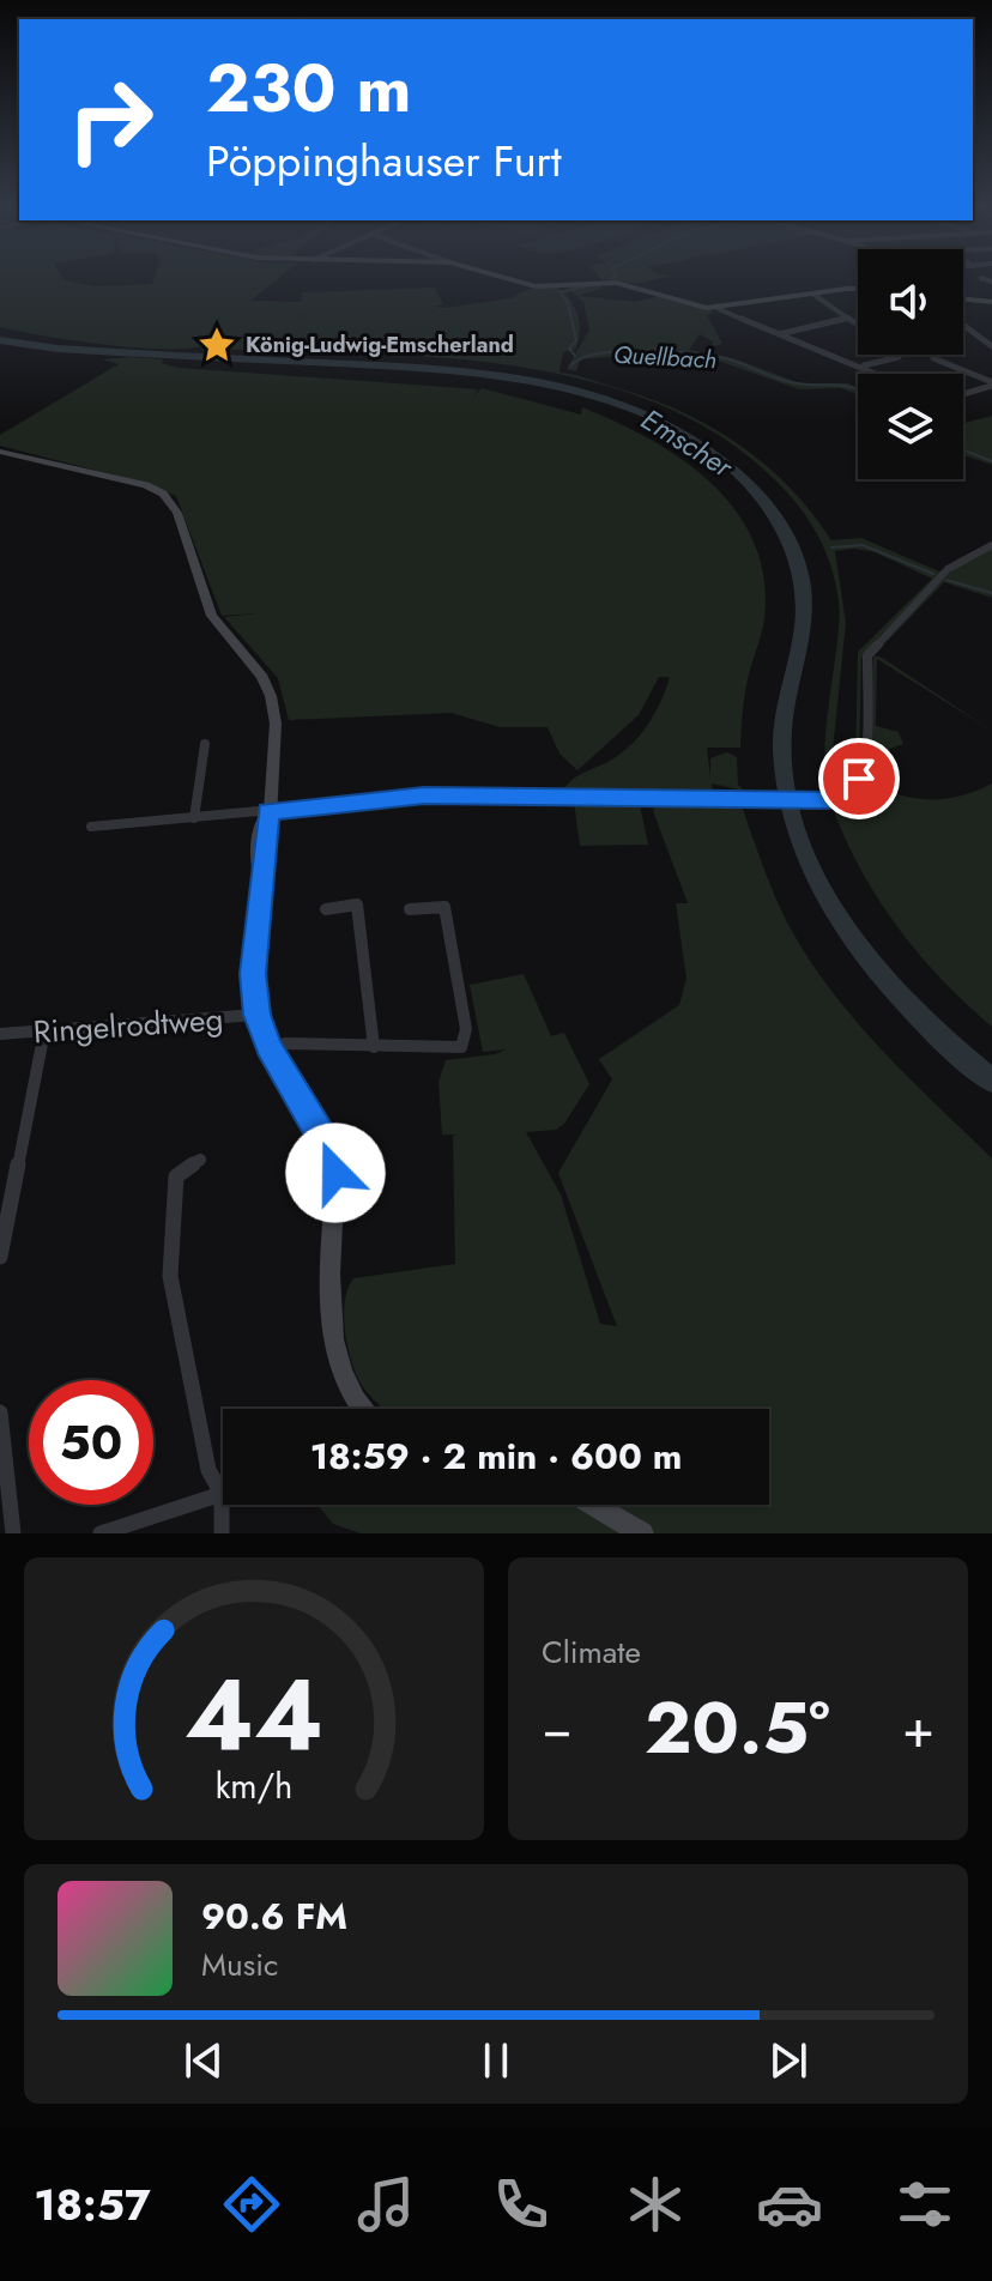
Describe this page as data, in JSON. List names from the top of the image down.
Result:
{
  "streets": {
    "street": ["Ringelrodtweg"]
  },
  "water": ["Quellbach", "Emscher"],
  "places": {
    "place": ["König-Ludwig-Emscherland"]
  },
  "page": {
    "turn": ["230 m", "Pöppinghauser Furt"],
    "limit": "50",
    "trip": "18:59 · 2 min · 600 m",
    "tile": "Climate",
    "heat": ["−", "20.5°", "+"],
    "song": ["90.6 FM", "Music"],
    "tabs": "18:57",
    "gauge": ["44", "km/h"]
  }
}
